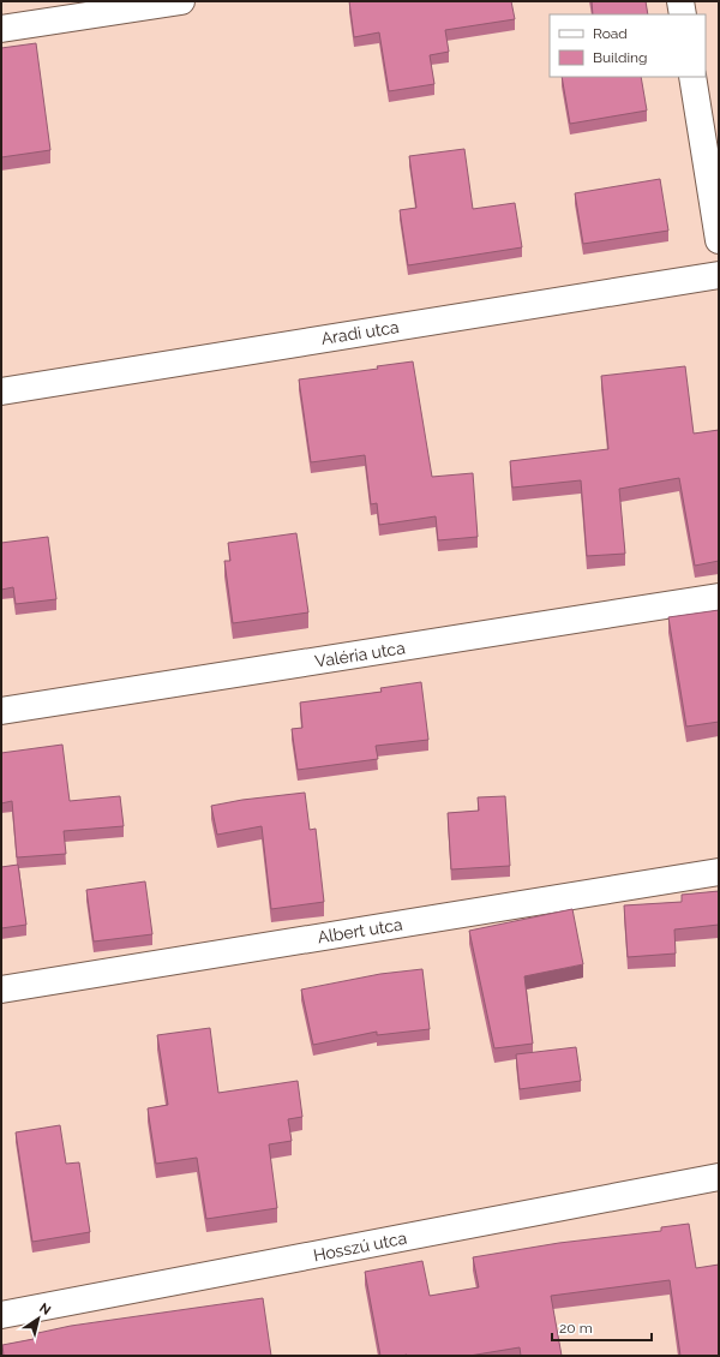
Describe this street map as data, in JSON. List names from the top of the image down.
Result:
{
  "streets": {
    "street": [
      "Aradi utca",
      "Valéria utca",
      "Albert utca",
      "Hosszú utca"
    ]
  },
  "legend": ["Road", "Building"],
  "scale_bar": "20 m",
  "north": "top right"
}
